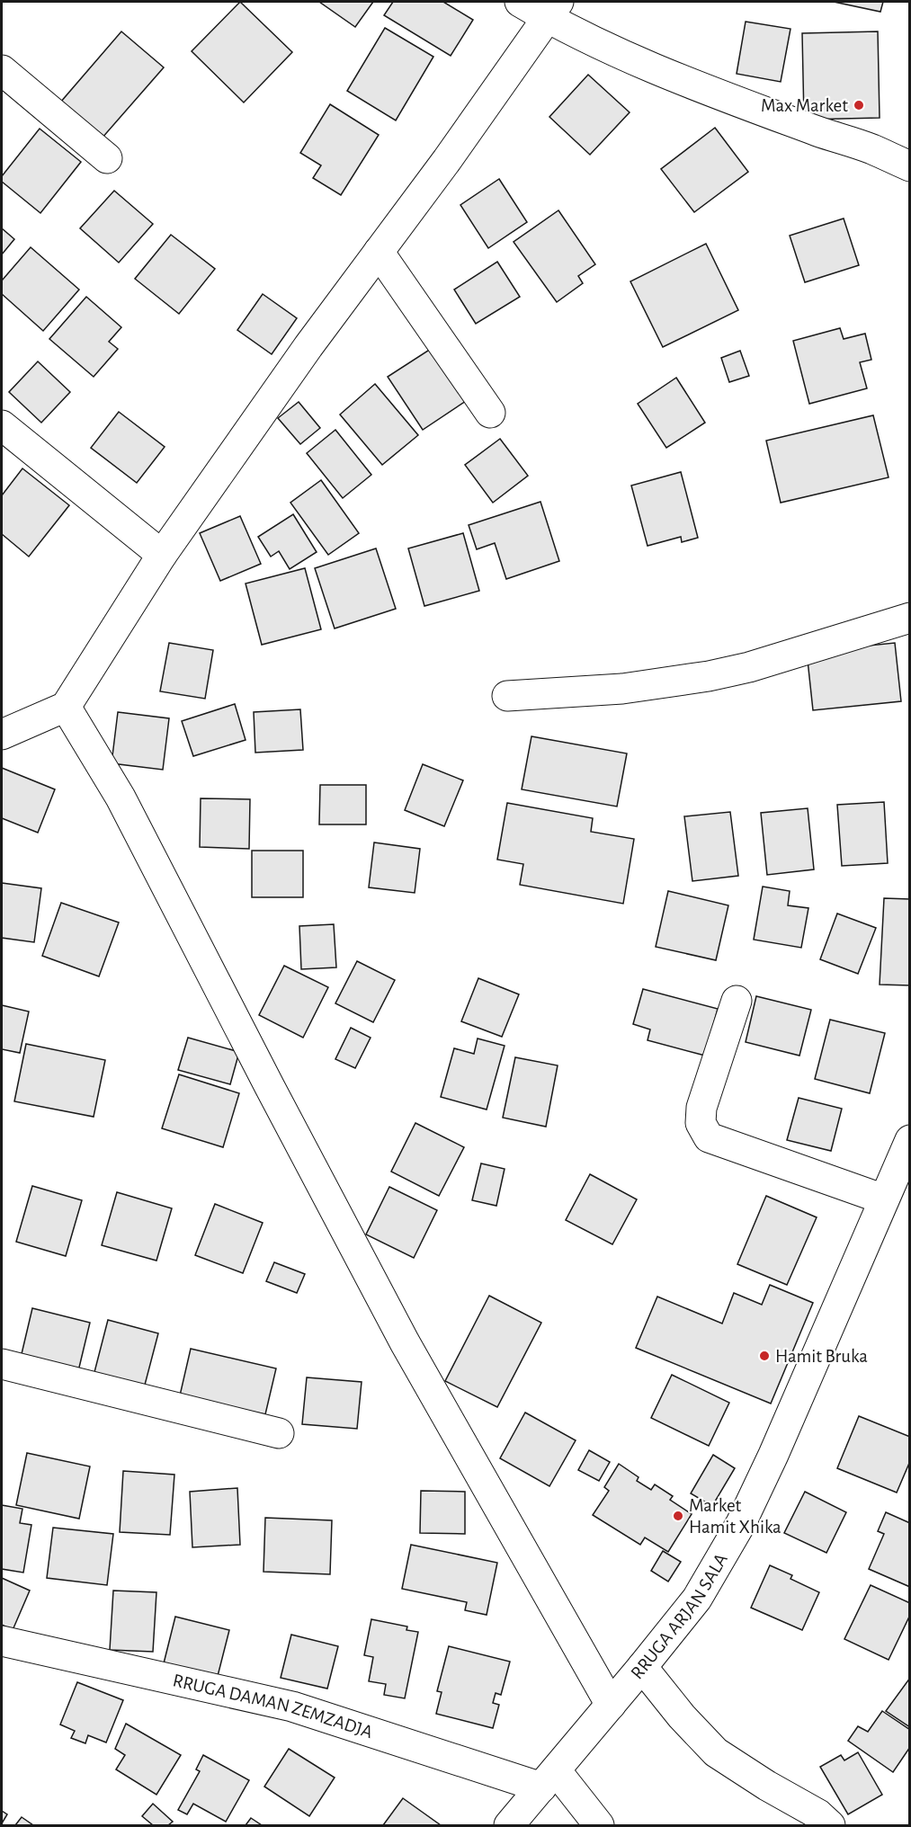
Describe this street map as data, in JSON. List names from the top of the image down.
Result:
{
  "streets": {
    "street": ["RRUGA ARJAN SALA", "RRUGA DAMAN ZEMZADJA"]
  },
  "crossings": [
    ["RRUGA ARJAN SALA", "RRUGA DAMAN ZEMZADJA"]
  ],
  "places": ["Max Market", "Hamit Bruka", "Market Hamit Xhika"]
}
